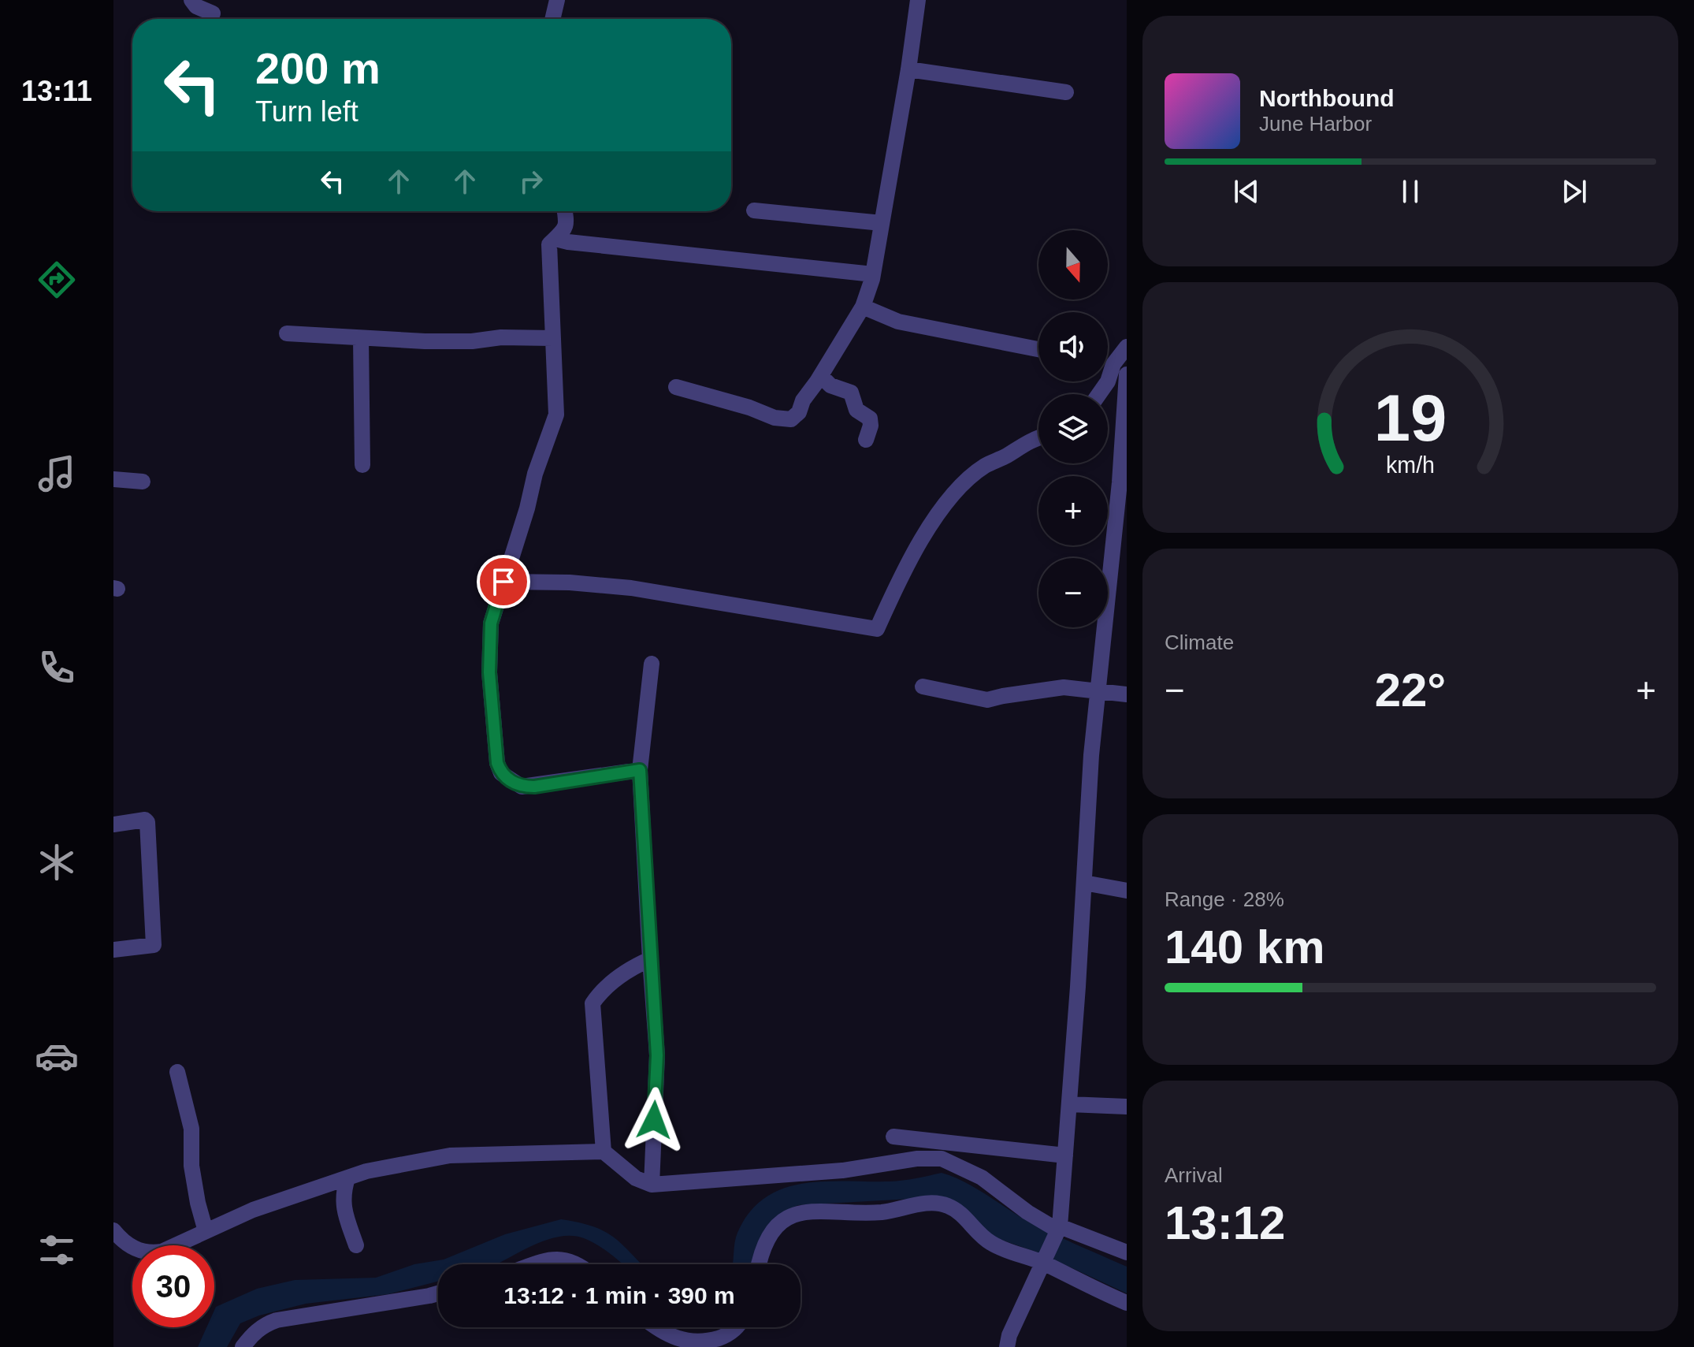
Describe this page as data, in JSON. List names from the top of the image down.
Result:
{
  "north": "bottom",
  "page": {
    "tabs": "13:11",
    "turn": ["200 m", "Turn left"],
    "song": ["Northbound", "June Harbor"],
    "map_buttons": ["+", "−"],
    "tile": [
      "Climate",
      ["Range · 28%", "140 km"],
      ["Arrival", "13:12"]
    ],
    "heat": ["−", "22°", "+"],
    "limit": "30",
    "trip": "13:12 · 1 min · 390 m",
    "gauge": ["19", "km/h"]
  }
}
